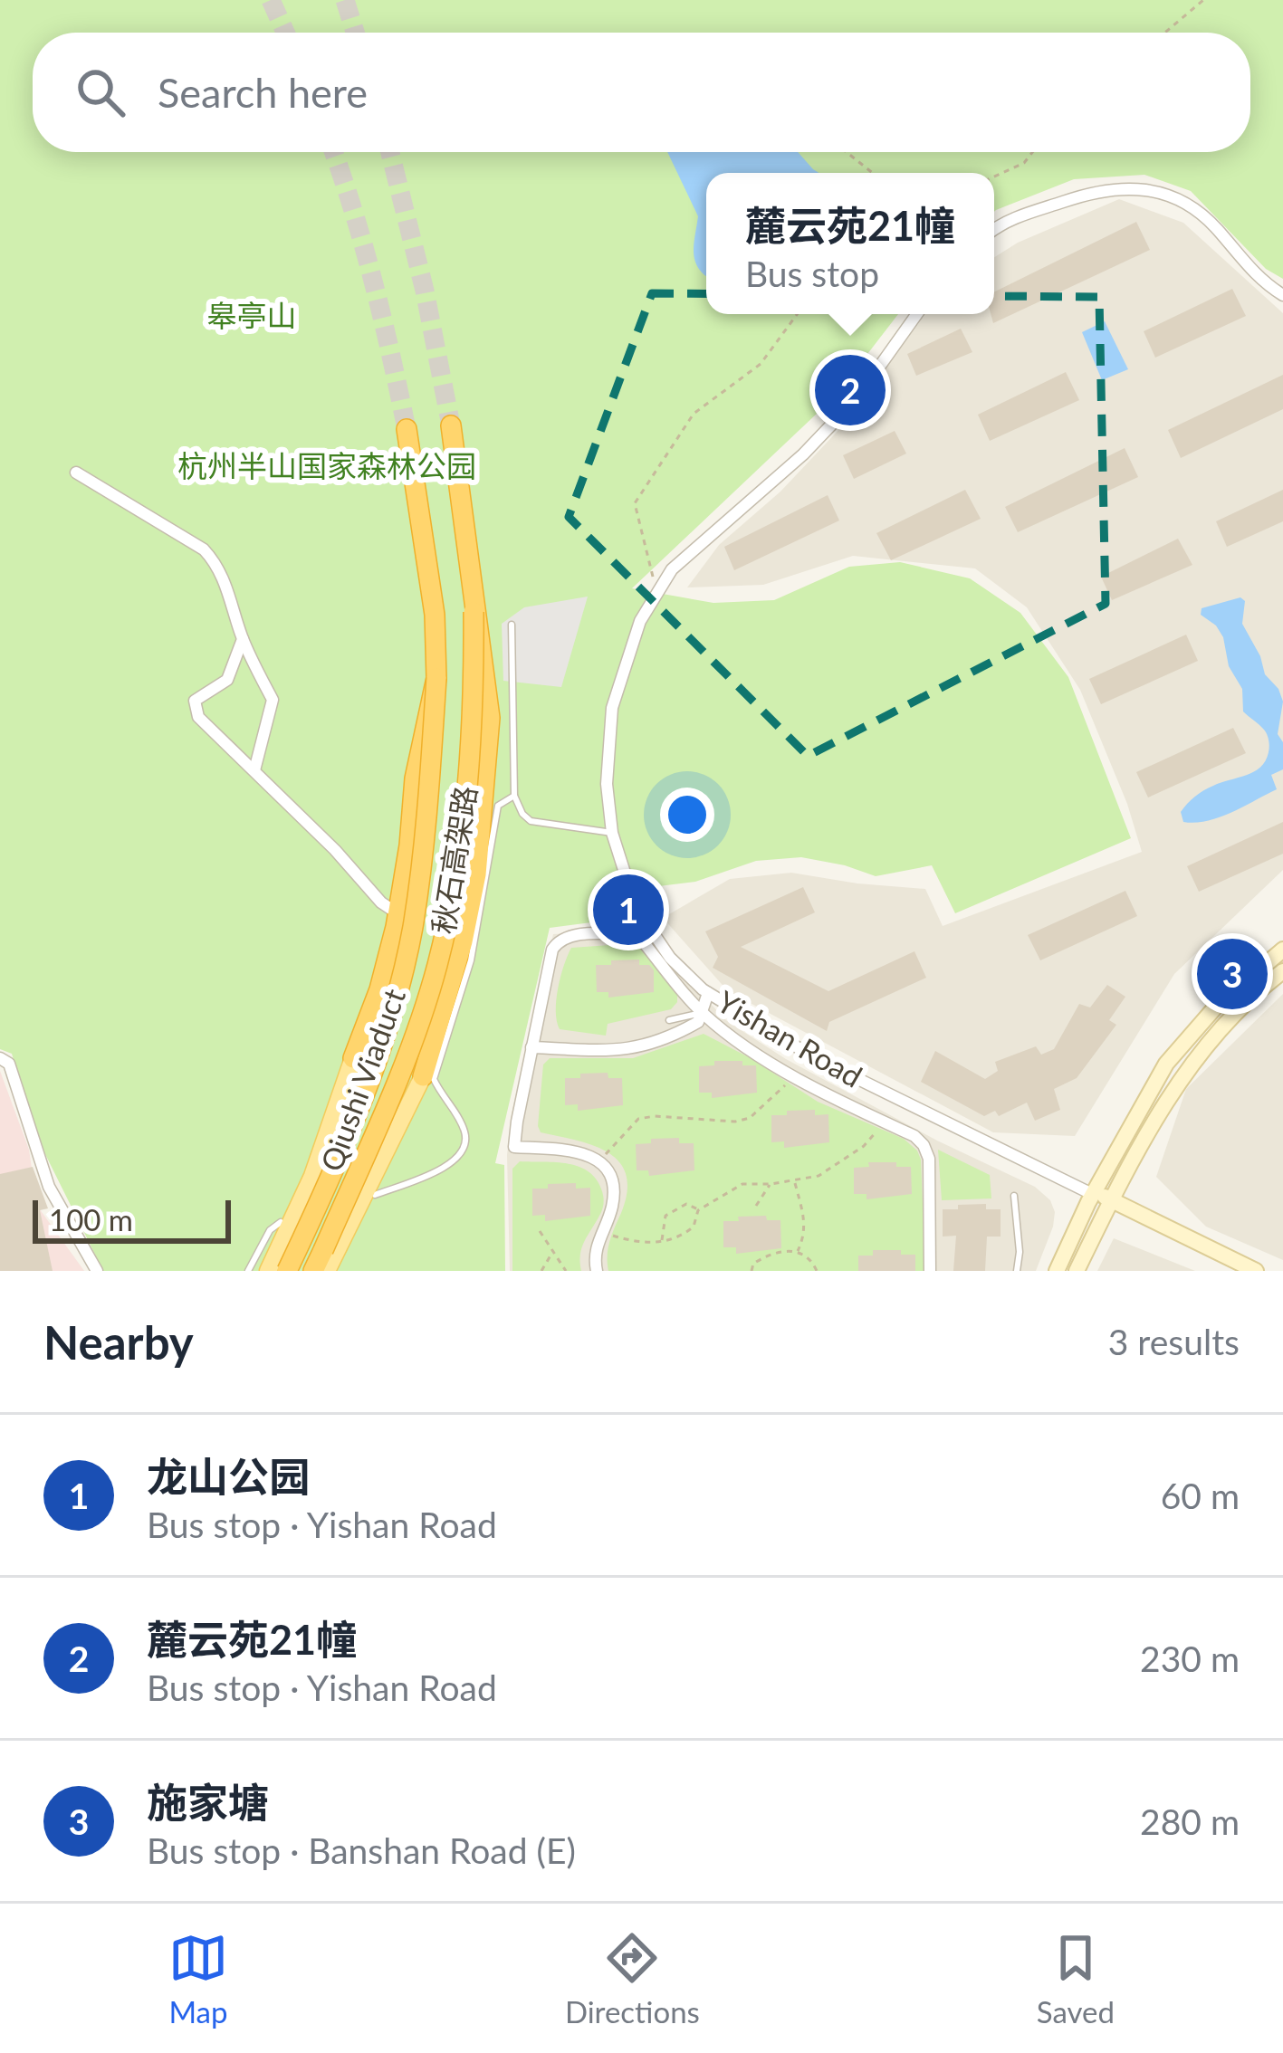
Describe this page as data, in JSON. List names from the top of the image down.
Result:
{
  "streets": {
    "highway": ["秋石高架路", "Qiushi Viaduct"],
    "street": ["Yishan Road"]
  },
  "parks": ["皋亭山", "杭州半山国家森林公园"],
  "scale_bar": "100 m",
  "page": {
    "search": "Search here",
    "popup": ["麓云苑21幢", "Bus stop"],
    "pins": ["2", "1", "3"],
    "scale": "100 m",
    "heading": ["Nearby", "3 results"],
    "list": [
      {
        "mark": "1",
        "name": "龙山公园",
        "note": "Bus stop · Yishan Road",
        "value": "60 m"
      },
      {
        "mark": "2",
        "name": "麓云苑21幢",
        "note": "Bus stop · Yishan Road",
        "value": "230 m"
      },
      {
        "mark": "3",
        "name": "施家塘",
        "note": "Bus stop · Banshan Road (E)",
        "value": "280 m"
      }
    ],
    "nav": ["Map", "Directions", "Saved"]
  }
}
